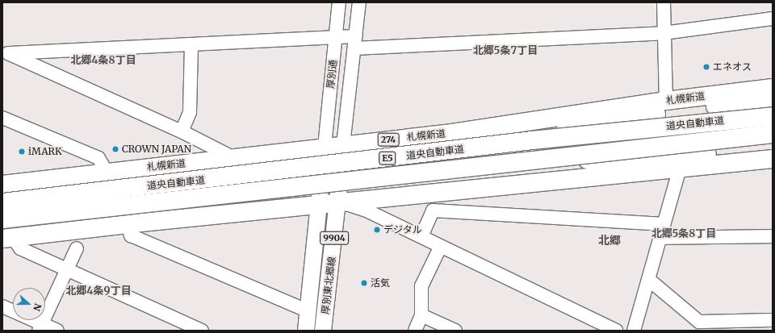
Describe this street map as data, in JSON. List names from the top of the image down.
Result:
{
  "streets": {
    "highway": [
      "札幌新道",
      "道央自動車道",
      "274",
      "E5"
    ],
    "main road": ["9904", "厚別東北郷線"],
    "street": ["厚別通"]
  },
  "crossings": [
    ["厚別通", "札幌新道"],
    ["厚別通", "厚別東北郷線"],
    ["札幌新道", "厚別東北郷線"]
  ],
  "districts": [
    "北郷5条7丁目",
    "北郷4条8丁目",
    "北郷5条8丁目",
    "北郷",
    "北郷4条9丁目"
  ],
  "places": [
    "エネオス",
    "CROWN JAPAN",
    "iMARK",
    "デジタル",
    "活気"
  ],
  "north": "right"
}
